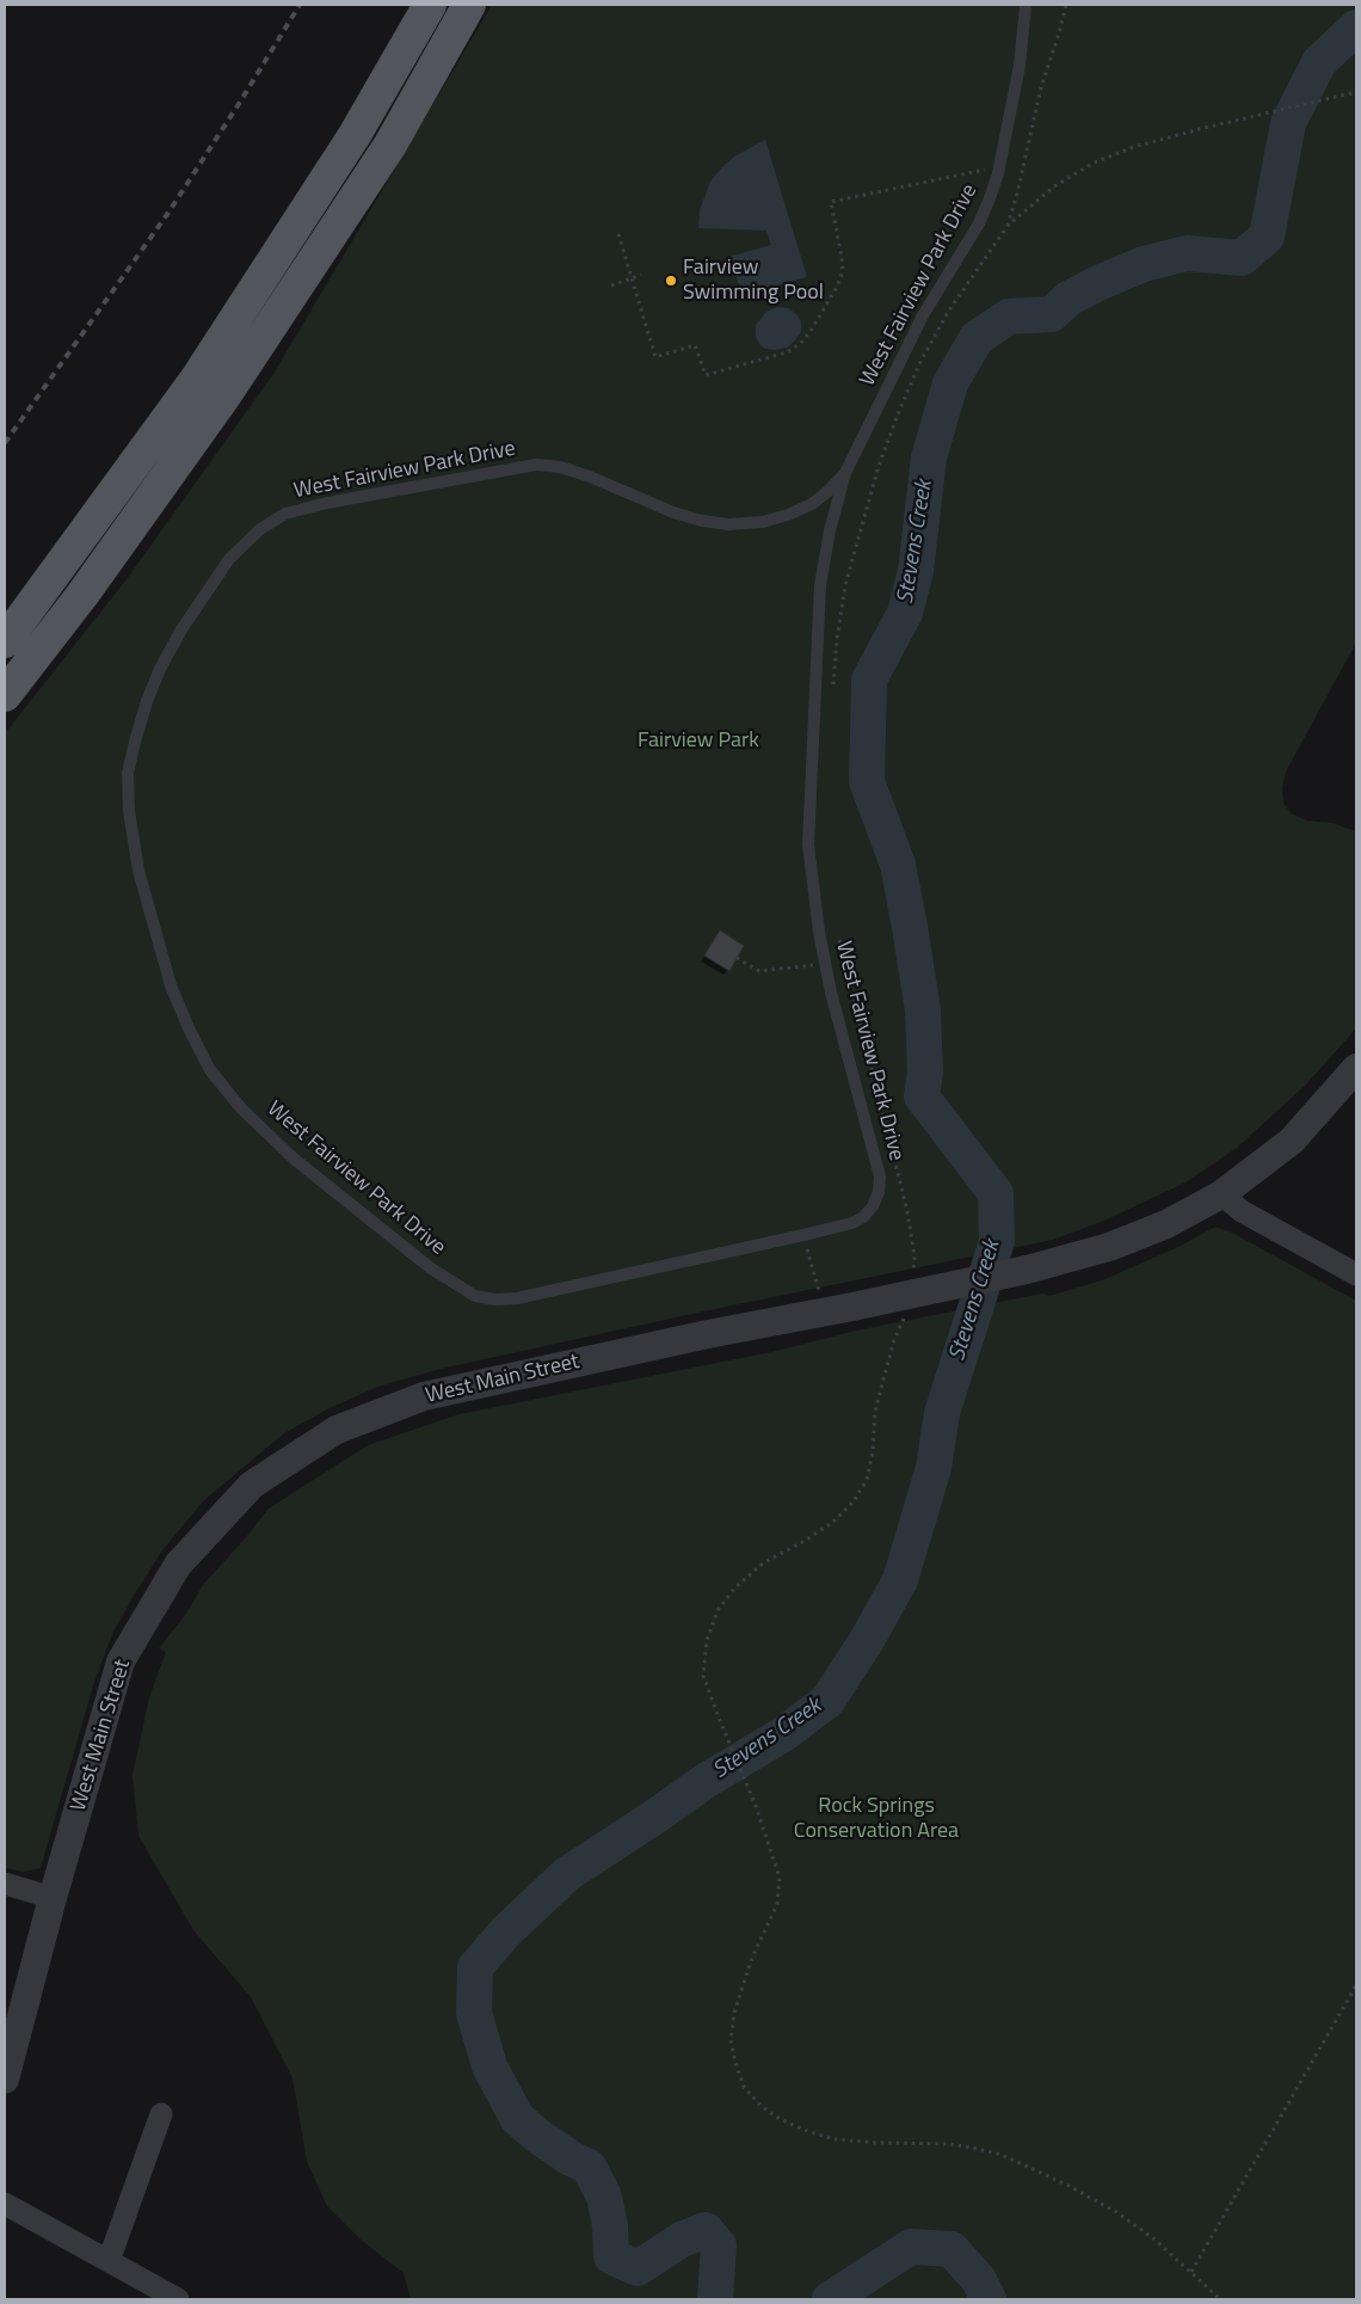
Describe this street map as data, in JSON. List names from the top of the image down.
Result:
{
  "streets": {
    "street": ["West Main Street"],
    "lane": ["West Fairview Park Drive"]
  },
  "water": ["Stevens Creek"],
  "parks": ["Fairview Park", "Rock Springs Conservation Area"],
  "places": ["Fairview Swimming Pool"]
}
